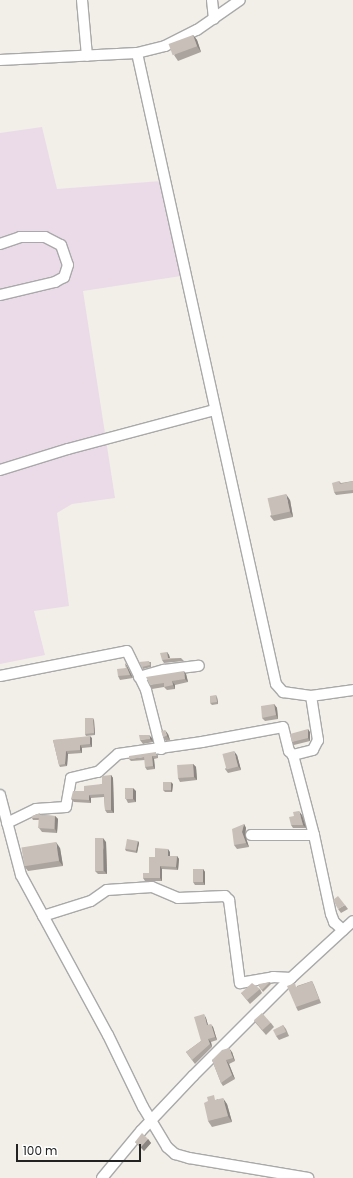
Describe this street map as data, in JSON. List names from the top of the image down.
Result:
{
  "scale_bar": "100 m"
}
